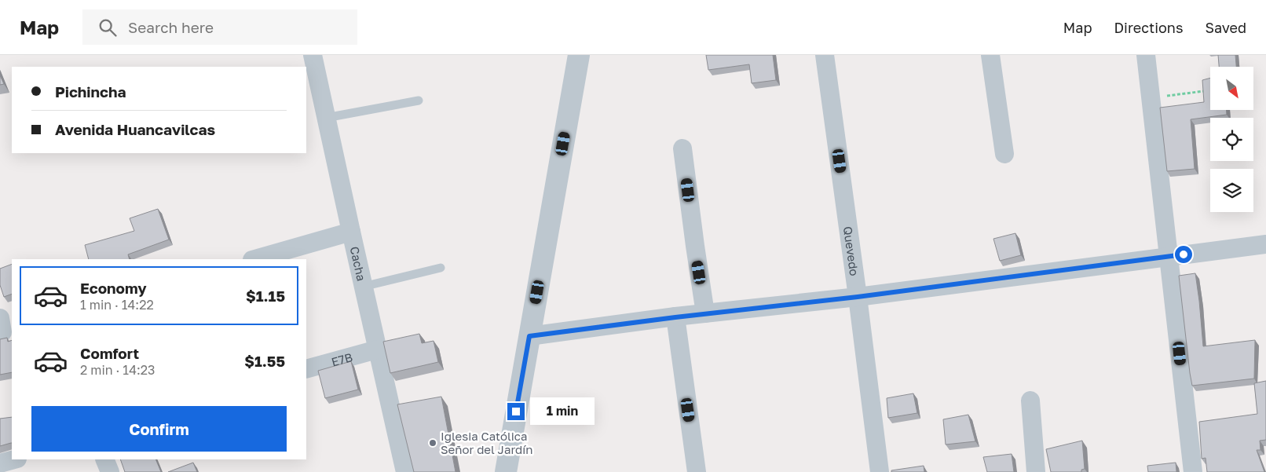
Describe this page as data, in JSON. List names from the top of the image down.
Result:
{
  "streets": {
    "street": ["Quevedo", "Cacha", "E7B"]
  },
  "crossings": [
    ["Cacha", "E7B"]
  ],
  "places": ["Iglesia Católica Señor del Jardín"],
  "north": "bottom right",
  "page": {
    "header": "Map",
    "search": "Search here",
    "nav": ["Map", "Directions", "Saved"],
    "banner": ["Pichincha", "Avenida Huancavilcas"],
    "list": [
      {
        "name": "Economy",
        "note": "1 min · 14:22",
        "value": "$1.15"
      },
      {
        "name": "Comfort",
        "note": "2 min · 14:23",
        "value": "$1.55"
      }
    ],
    "bubble": "1 min",
    "buttons": "Confirm"
  }
}
